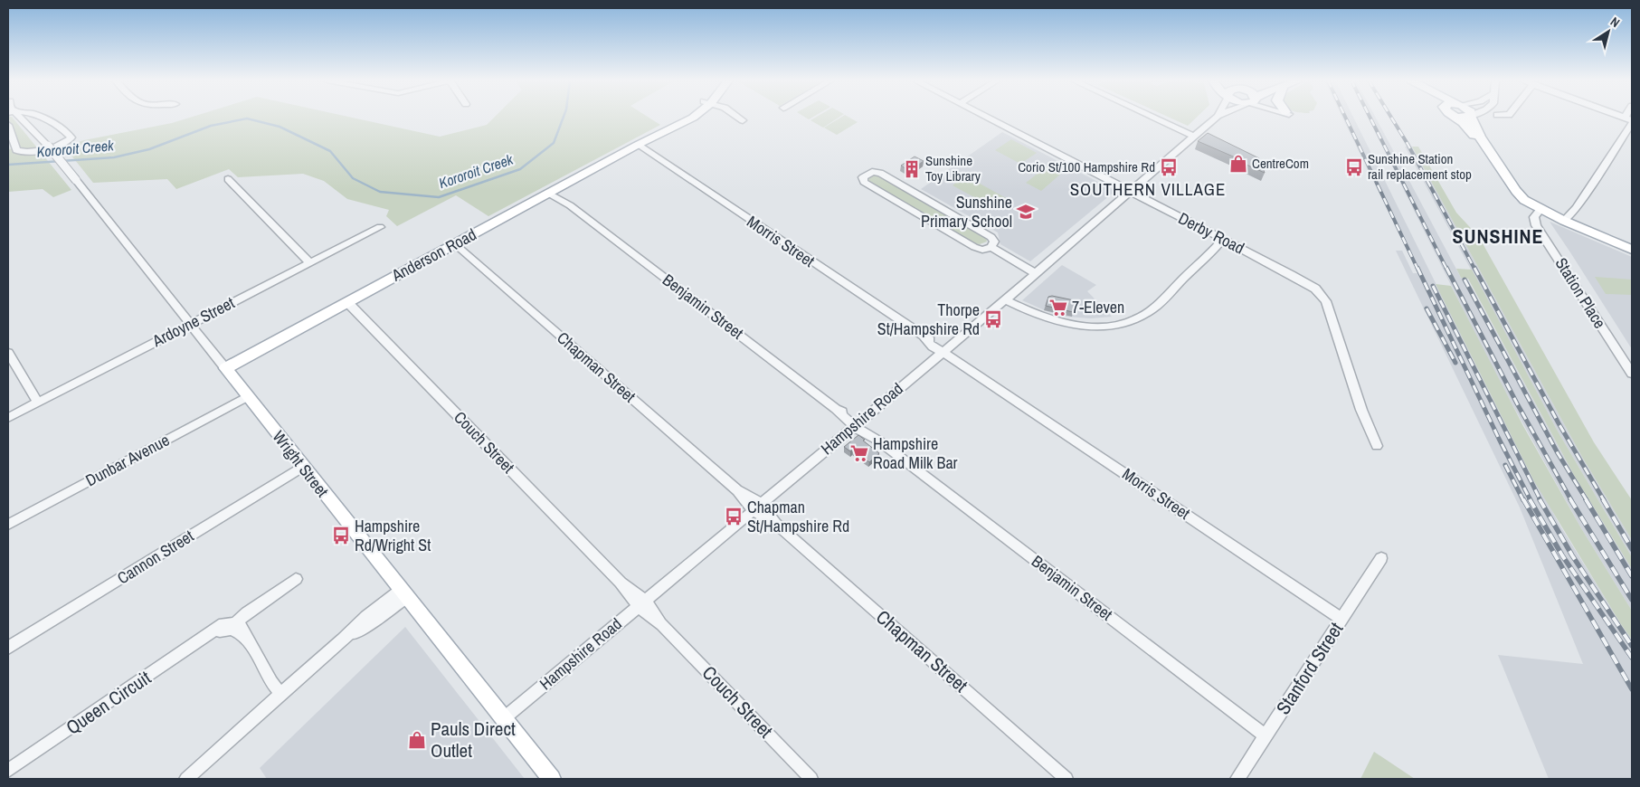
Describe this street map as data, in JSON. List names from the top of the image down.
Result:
{
  "streets": {
    "main road": ["Anderson Road", "Wright Street"],
    "street": [
      "Derby Road",
      "Morris Street",
      "Station Place",
      "Benjamin Street",
      "Ardoyne Street",
      "Chapman Street",
      "Hampshire Road",
      "Couch Street",
      "Dunbar Avenue",
      "Cannon Street",
      "Stanford Street",
      "Queen Circuit"
    ]
  },
  "crossings": [
    ["Derby Road", "Hampshire Road"],
    ["Morris Street", "Anderson Road"],
    ["Morris Street", "Hampshire Road"],
    ["Morris Street", "Stanford Street"],
    ["Anderson Road", "Benjamin Street"],
    ["Anderson Road", "Chapman Street"],
    ["Anderson Road", "Couch Street"],
    ["Anderson Road", "Wright Street"],
    ["Benjamin Street", "Hampshire Road"],
    ["Benjamin Street", "Stanford Street"],
    ["Ardoyne Street", "Wright Street"],
    ["Chapman Street", "Hampshire Road"],
    ["Hampshire Road", "Couch Street"],
    ["Hampshire Road", "Wright Street"],
    ["Dunbar Avenue", "Wright Street"],
    ["Wright Street", "Cannon Street"]
  ],
  "districts": ["SOUTHERN VILLAGE", "SUNSHINE"],
  "water": ["Kororoit Creek"],
  "places": {
    "shop": ["CentreCom", "Pauls Direct Outlet"],
    "bus stop": [
      "Corio St/100 Hampshire Rd",
      "Sunshine Station rail replacement stop",
      "Thorpe St/Hampshire Rd",
      "Chapman St/Hampshire Rd",
      "Hampshire Rd/Wright St"
    ],
    "building": ["Sunshine Toy Library"],
    "school or university": ["Sunshine Primary School"],
    "supermarket": ["7-Eleven", "Hampshire Road Milk Bar"]
  },
  "north": "top right"
}
